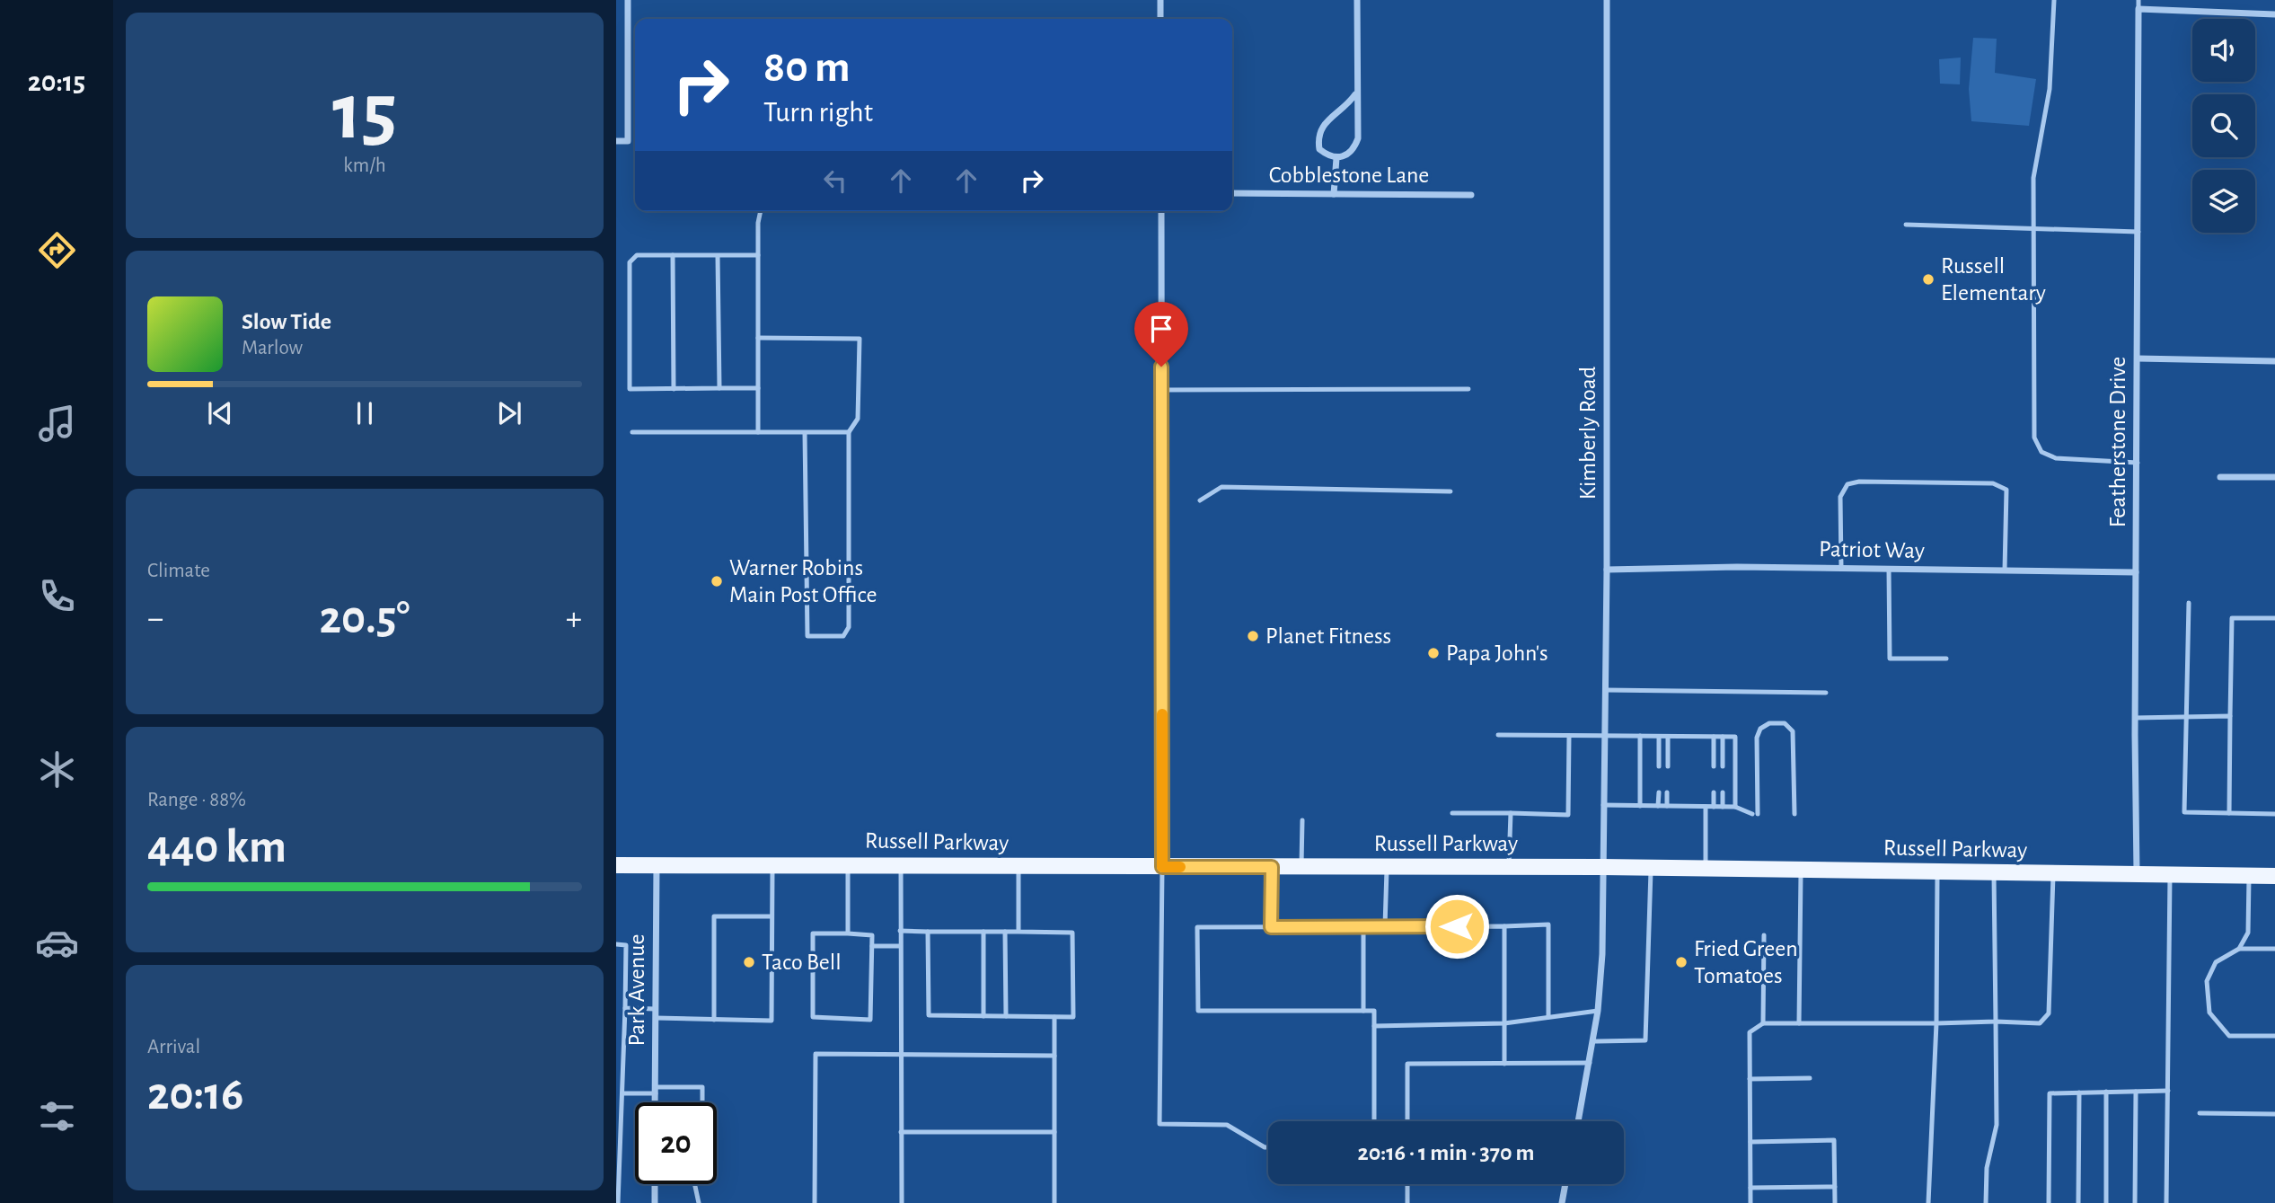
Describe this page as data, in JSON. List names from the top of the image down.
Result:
{
  "streets": {
    "main road": ["Russell Parkway"],
    "street": [
      "Cobblestone Lane",
      "Kimberly Road",
      "Featherstone Drive",
      "Patriot Way",
      "Park Avenue"
    ]
  },
  "crossings": [
    ["Kimberly Road", "Patriot Way"],
    ["Kimberly Road", "Russell Parkway"],
    ["Featherstone Drive", "Patriot Way"],
    ["Featherstone Drive", "Russell Parkway"],
    ["Russell Parkway", "Park Avenue"]
  ],
  "places": [
    "Russell Elementary",
    "Warner Robins Main Post Office",
    "Planet Fitness",
    "Papa John's",
    "Taco Bell",
    "Fried Green Tomatoes"
  ],
  "page": {
    "tabs": "20:15",
    "tile": [
      ["15", "km/h"],
      "Climate",
      ["Range · 88%", "440 km"],
      ["Arrival", "20:16"]
    ],
    "turn": ["80 m", "Turn right"],
    "song": ["Slow Tide", "Marlow"],
    "heat": ["−", "20.5°", "+"],
    "limit": "20",
    "trip": "20:16 · 1 min · 370 m"
  }
}
